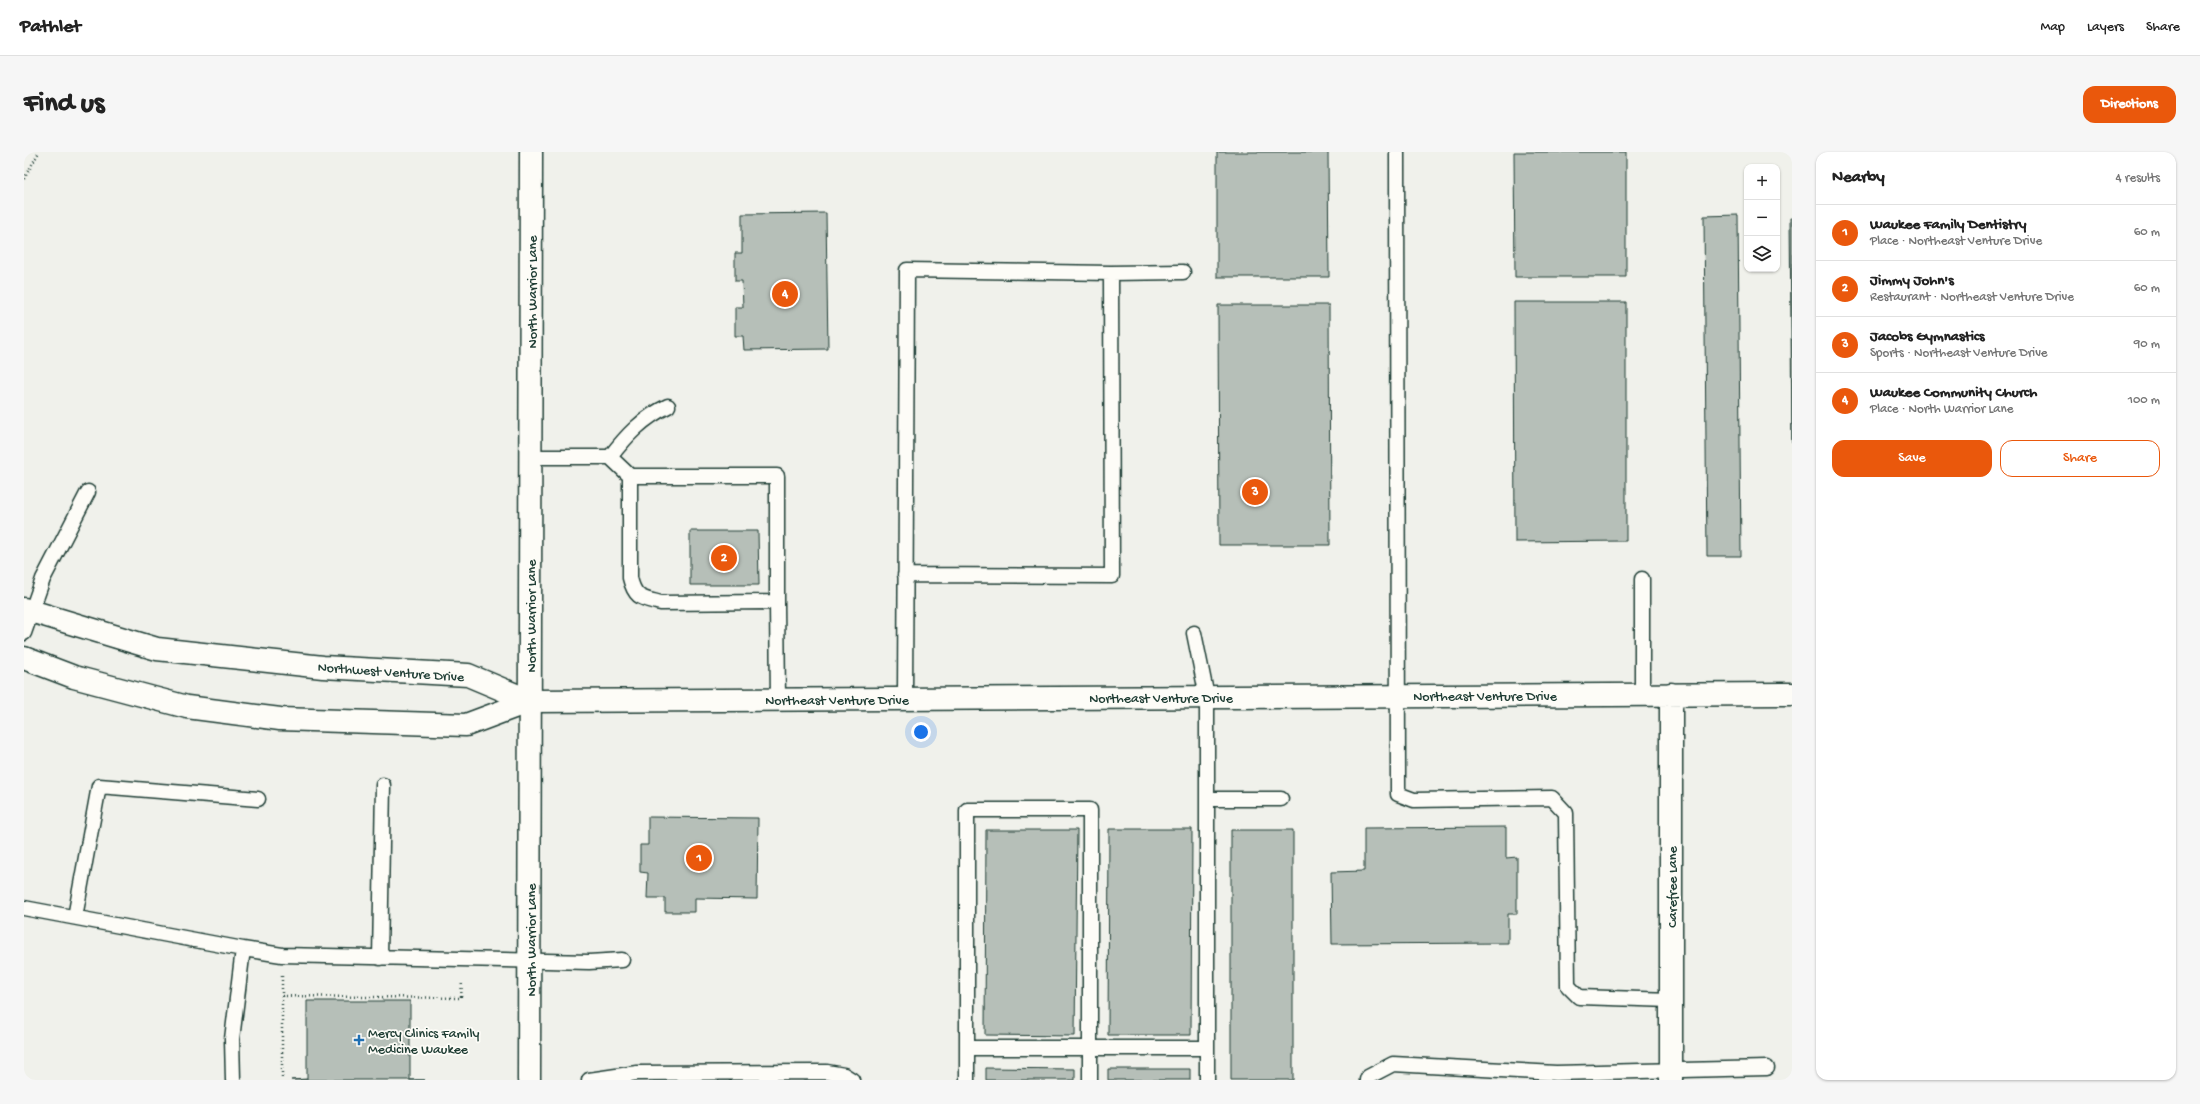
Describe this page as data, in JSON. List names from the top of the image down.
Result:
{
  "streets": {
    "street": [
      "North Warrior Lane",
      "Northwest Venture Drive",
      "Northeast Venture Drive",
      "Carefree Lane"
    ]
  },
  "crossings": [
    ["North Warrior Lane", "Northwest Venture Drive"],
    ["North Warrior Lane", "Northeast Venture Drive"],
    ["Northwest Venture Drive", "Northeast Venture Drive"],
    ["Northeast Venture Drive", "Carefree Lane"]
  ],
  "places": {
    "health": ["Mercy Clinics Family Medicine Waukee"]
  },
  "page": {
    "header": "Pathlet",
    "nav": ["Map", "Layers", "Share"],
    "buttons": [
      "Directions",
      ["Save", "Share"]
    ],
    "title": "Find us",
    "heading": ["Nearby", "4 results"],
    "map_buttons": ["+", "−"],
    "list": [
      {
        "mark": "1",
        "name": "Waukee Family Dentistry",
        "note": "Place · Northeast Venture Drive",
        "value": "60 m"
      },
      {
        "mark": "2",
        "name": "Jimmy John's",
        "note": "Restaurant · Northeast Venture Drive",
        "value": "60 m"
      },
      {
        "mark": "3",
        "name": "Jacobs Gymnastics",
        "note": "Sports · Northeast Venture Drive",
        "value": "90 m"
      },
      {
        "mark": "4",
        "name": "Waukee Community Church",
        "note": "Place · North Warrior Lane",
        "value": "100 m"
      }
    ],
    "pins": [
      "4",
      "3",
      "2",
      "1"
    ]
  }
}
